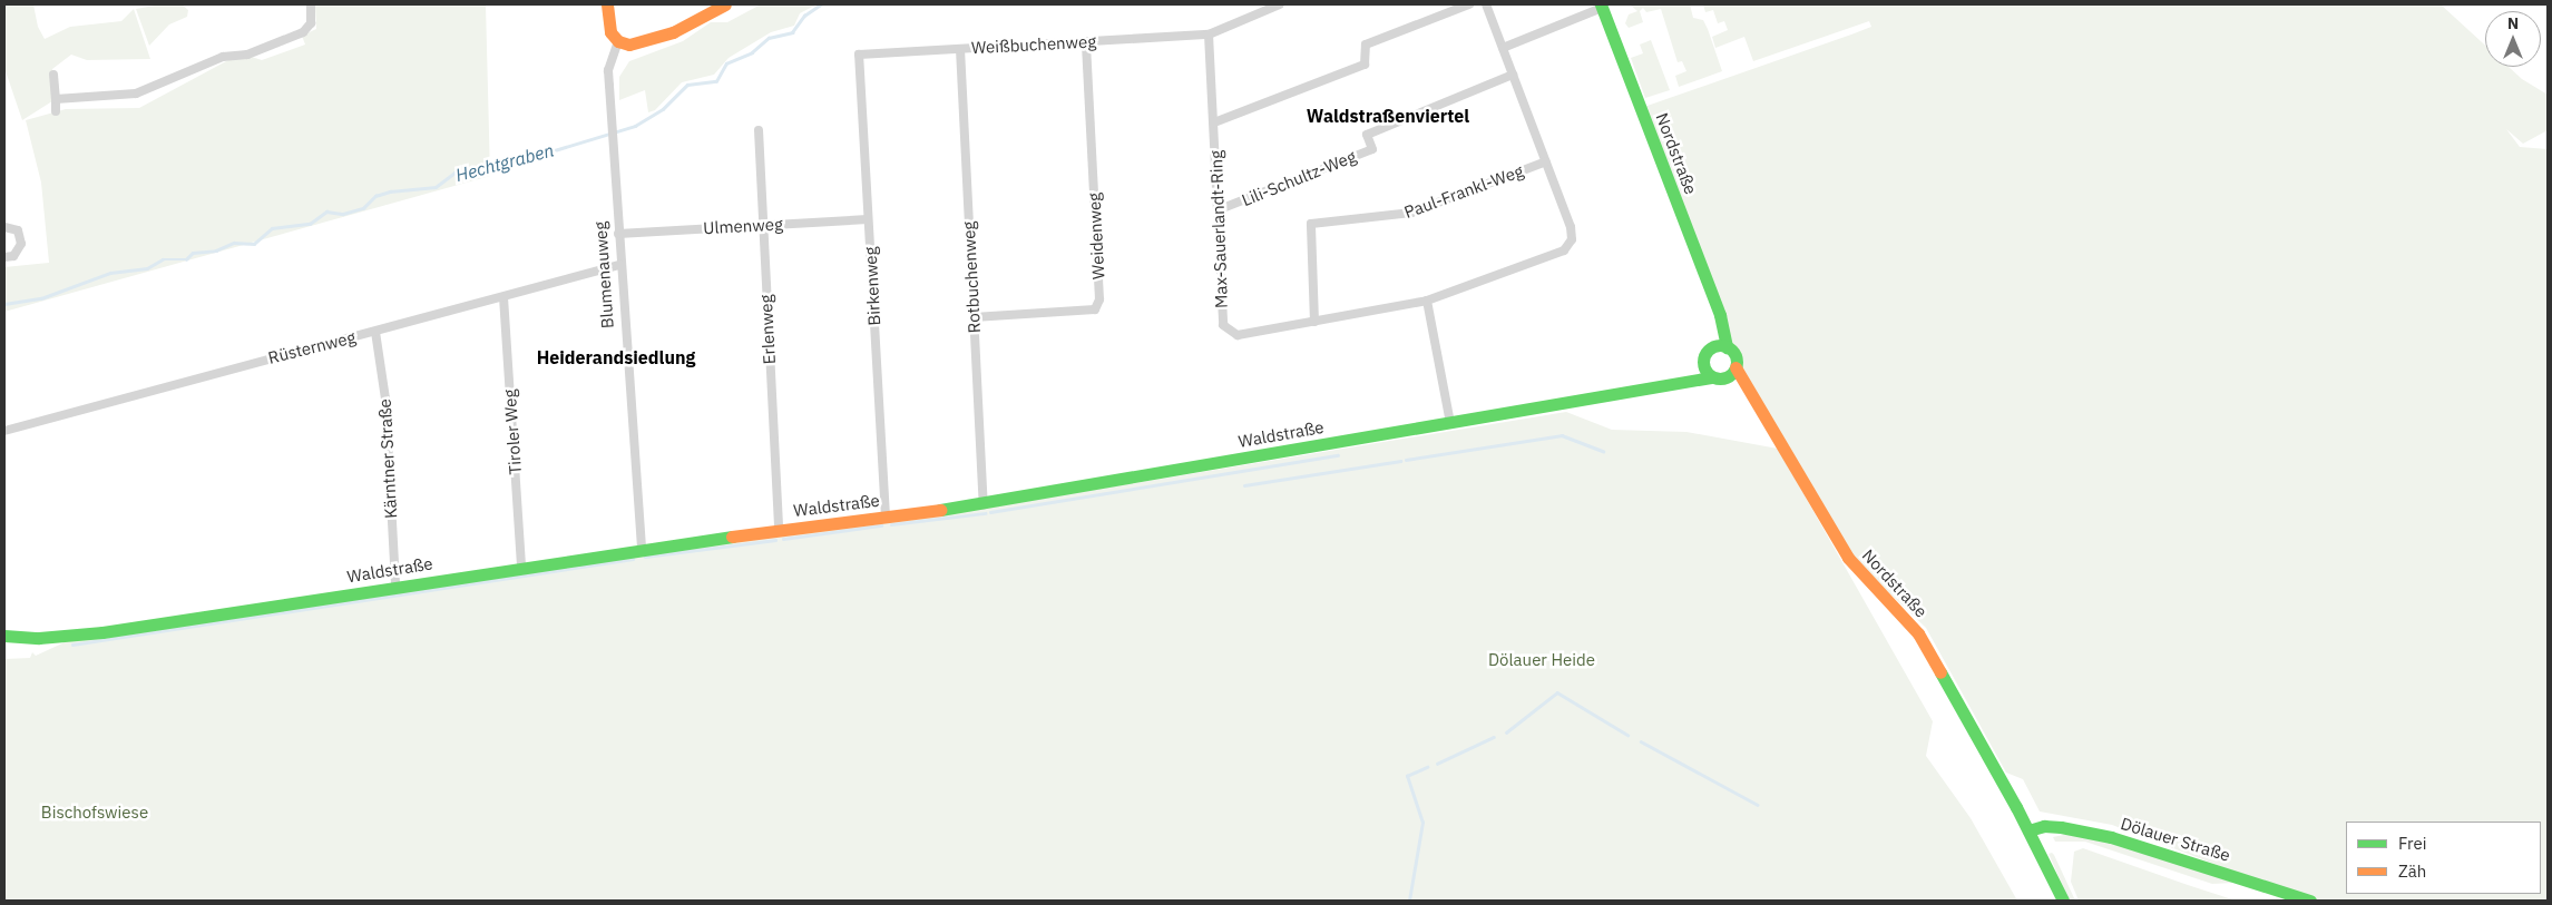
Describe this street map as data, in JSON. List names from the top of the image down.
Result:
{
  "streets": {
    "main road": ["Nordstraße", "Waldstraße", "Dölauer Straße"],
    "street": [
      "Weißbuchenweg",
      "Lili-Schultz-Weg",
      "Paul-Frankl-Weg",
      "Ulmenweg",
      "Max-Sauerlandt-Ring",
      "Weidenweg",
      "Blumenauweg",
      "Rotbuchenweg",
      "Birkenweg",
      "Erlenweg",
      "Rüsternweg",
      "Tiroler Weg",
      "Kärntner Straße"
    ]
  },
  "crossings": [
    ["Weißbuchenweg", "Max-Sauerlandt-Ring"],
    ["Weißbuchenweg", "Weidenweg"],
    ["Weißbuchenweg", "Rotbuchenweg"],
    ["Weißbuchenweg", "Birkenweg"],
    ["Nordstraße", "Waldstraße"],
    ["Nordstraße", "Dölauer Straße"],
    ["Lili-Schultz-Weg", "Max-Sauerlandt-Ring"],
    ["Paul-Frankl-Weg", "Max-Sauerlandt-Ring"],
    ["Ulmenweg", "Blumenauweg"],
    ["Ulmenweg", "Birkenweg"],
    ["Ulmenweg", "Erlenweg"],
    ["Weidenweg", "Rotbuchenweg"],
    ["Blumenauweg", "Rüsternweg"],
    ["Blumenauweg", "Waldstraße"],
    ["Rotbuchenweg", "Waldstraße"],
    ["Birkenweg", "Waldstraße"],
    ["Erlenweg", "Waldstraße"],
    ["Rüsternweg", "Tiroler Weg"],
    ["Rüsternweg", "Kärntner Straße"],
    ["Tiroler Weg", "Waldstraße"],
    ["Waldstraße", "Kärntner Straße"]
  ],
  "districts": ["Waldstraßenviertel", "Heiderandsiedlung"],
  "water": ["Hechtgraben"],
  "parks": ["Dölauer Heide", "Bischofswiese"],
  "legend": ["Frei", "Zäh"],
  "north": "top"
}
